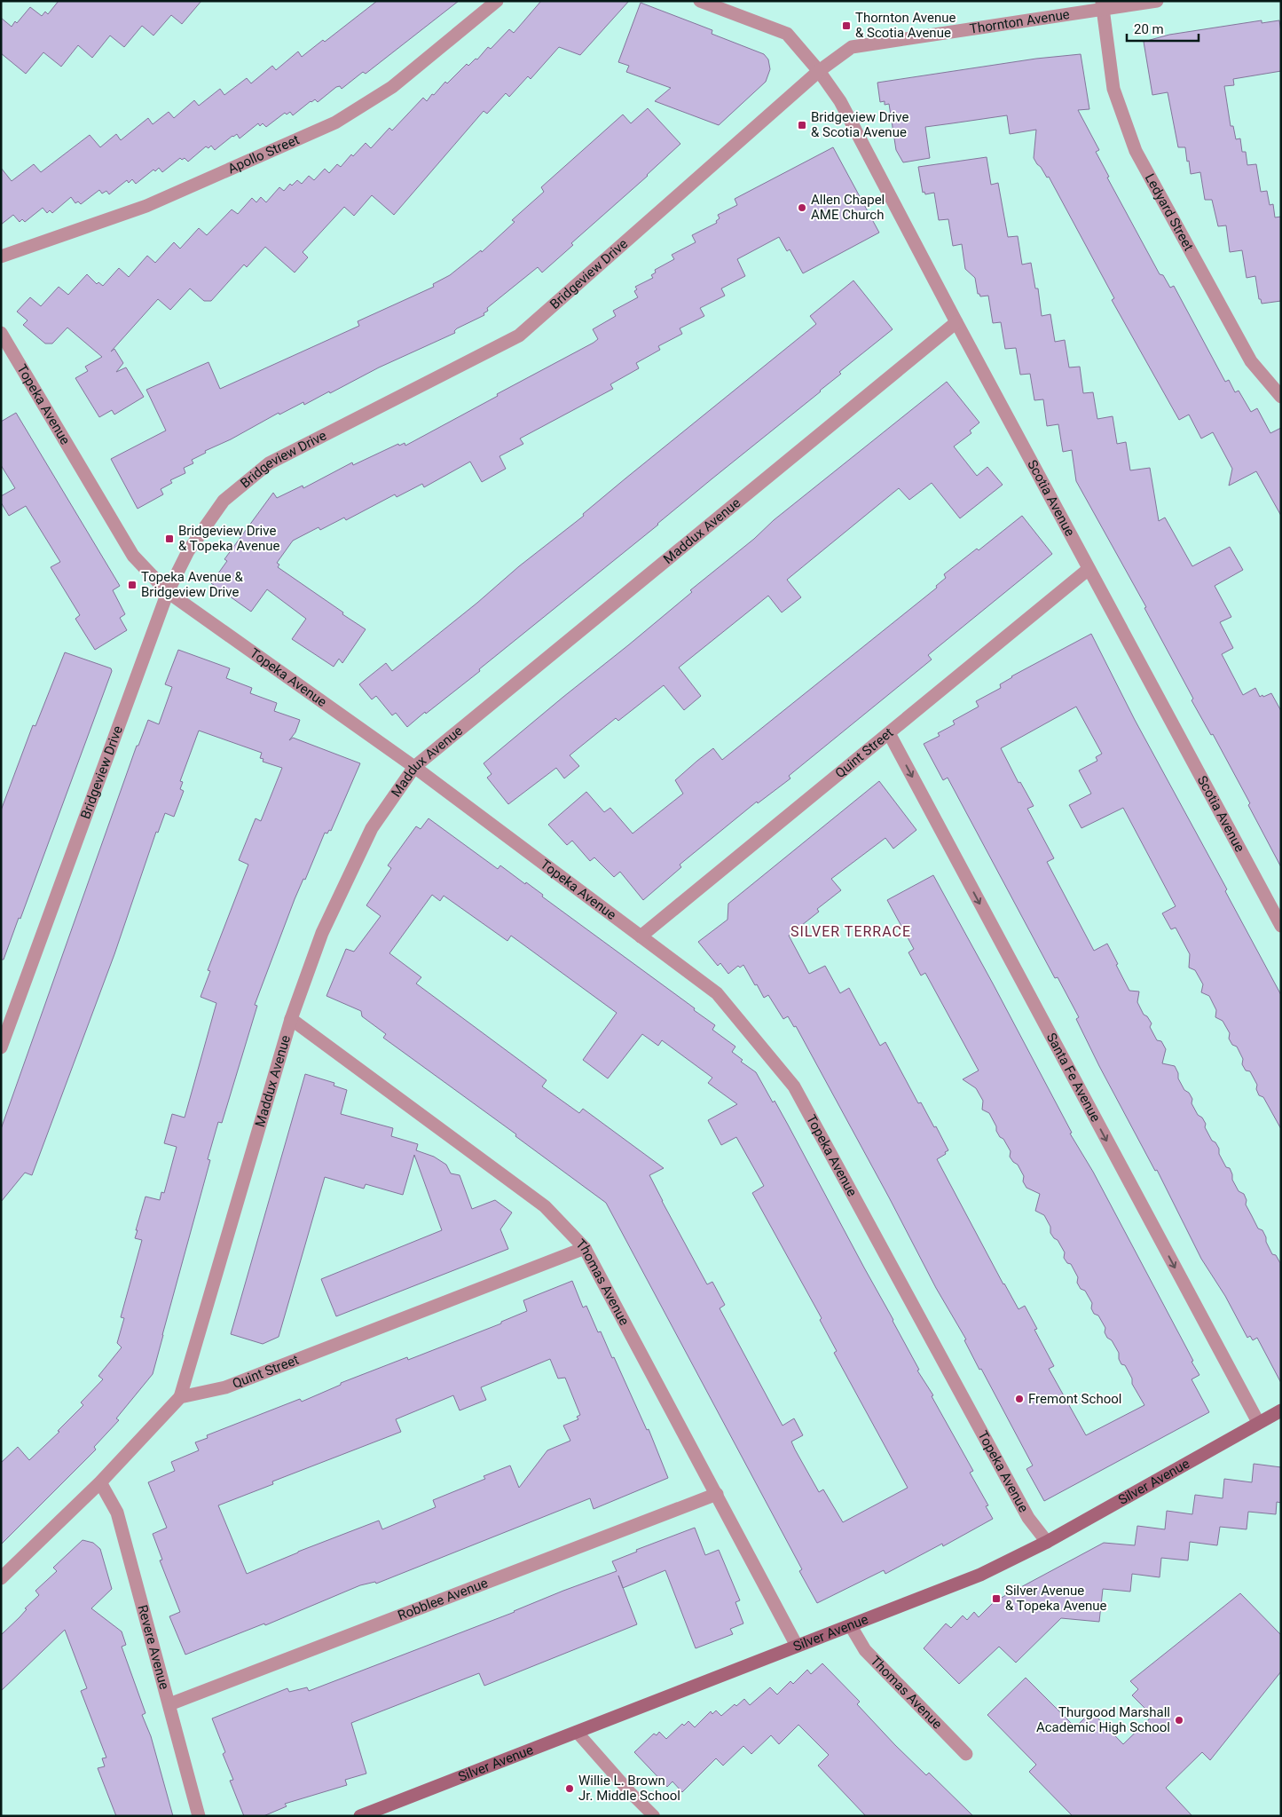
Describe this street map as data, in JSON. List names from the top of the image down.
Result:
{
  "streets": {
    "street": [
      "Thornton Avenue",
      "Apollo Street",
      "Ledyard Street",
      "Bridgeview Drive",
      "Topeka Avenue",
      "Scotia Avenue",
      "Maddux Avenue",
      "Quint Street",
      "Santa Fe Avenue",
      "Thomas Avenue",
      "Silver Avenue",
      "Robblee Avenue",
      "Revere Avenue"
    ]
  },
  "crossings": [
    ["Thornton Avenue", "Ledyard Street"],
    ["Thornton Avenue", "Bridgeview Drive"],
    ["Thornton Avenue", "Scotia Avenue"],
    ["Bridgeview Drive", "Topeka Avenue"],
    ["Bridgeview Drive", "Scotia Avenue"],
    ["Topeka Avenue", "Maddux Avenue"],
    ["Topeka Avenue", "Quint Street"],
    ["Topeka Avenue", "Silver Avenue"],
    ["Scotia Avenue", "Maddux Avenue"],
    ["Scotia Avenue", "Quint Street"],
    ["Maddux Avenue", "Quint Street"],
    ["Maddux Avenue", "Thomas Avenue"],
    ["Quint Street", "Santa Fe Avenue"],
    ["Quint Street", "Thomas Avenue"],
    ["Santa Fe Avenue", "Silver Avenue"],
    ["Thomas Avenue", "Silver Avenue"],
    ["Thomas Avenue", "Robblee Avenue"],
    ["Robblee Avenue", "Revere Avenue"]
  ],
  "one_way": ["Santa Fe Avenue"],
  "districts": ["SILVER TERRACE"],
  "places": {
    "transit": [
      "Thornton Avenue & Scotia Avenue",
      "Bridgeview Drive & Scotia Avenue",
      "Bridgeview Drive & Topeka Avenue",
      "Topeka Avenue & Bridgeview Drive",
      "Silver Avenue & Topeka Avenue"
    ],
    "other": [
      "Allen Chapel AME Church",
      "Fremont School",
      "Thurgood Marshall Academic High School",
      "Willie L. Brown Jr. Middle School"
    ]
  },
  "scale_bar": "20 m"
}
